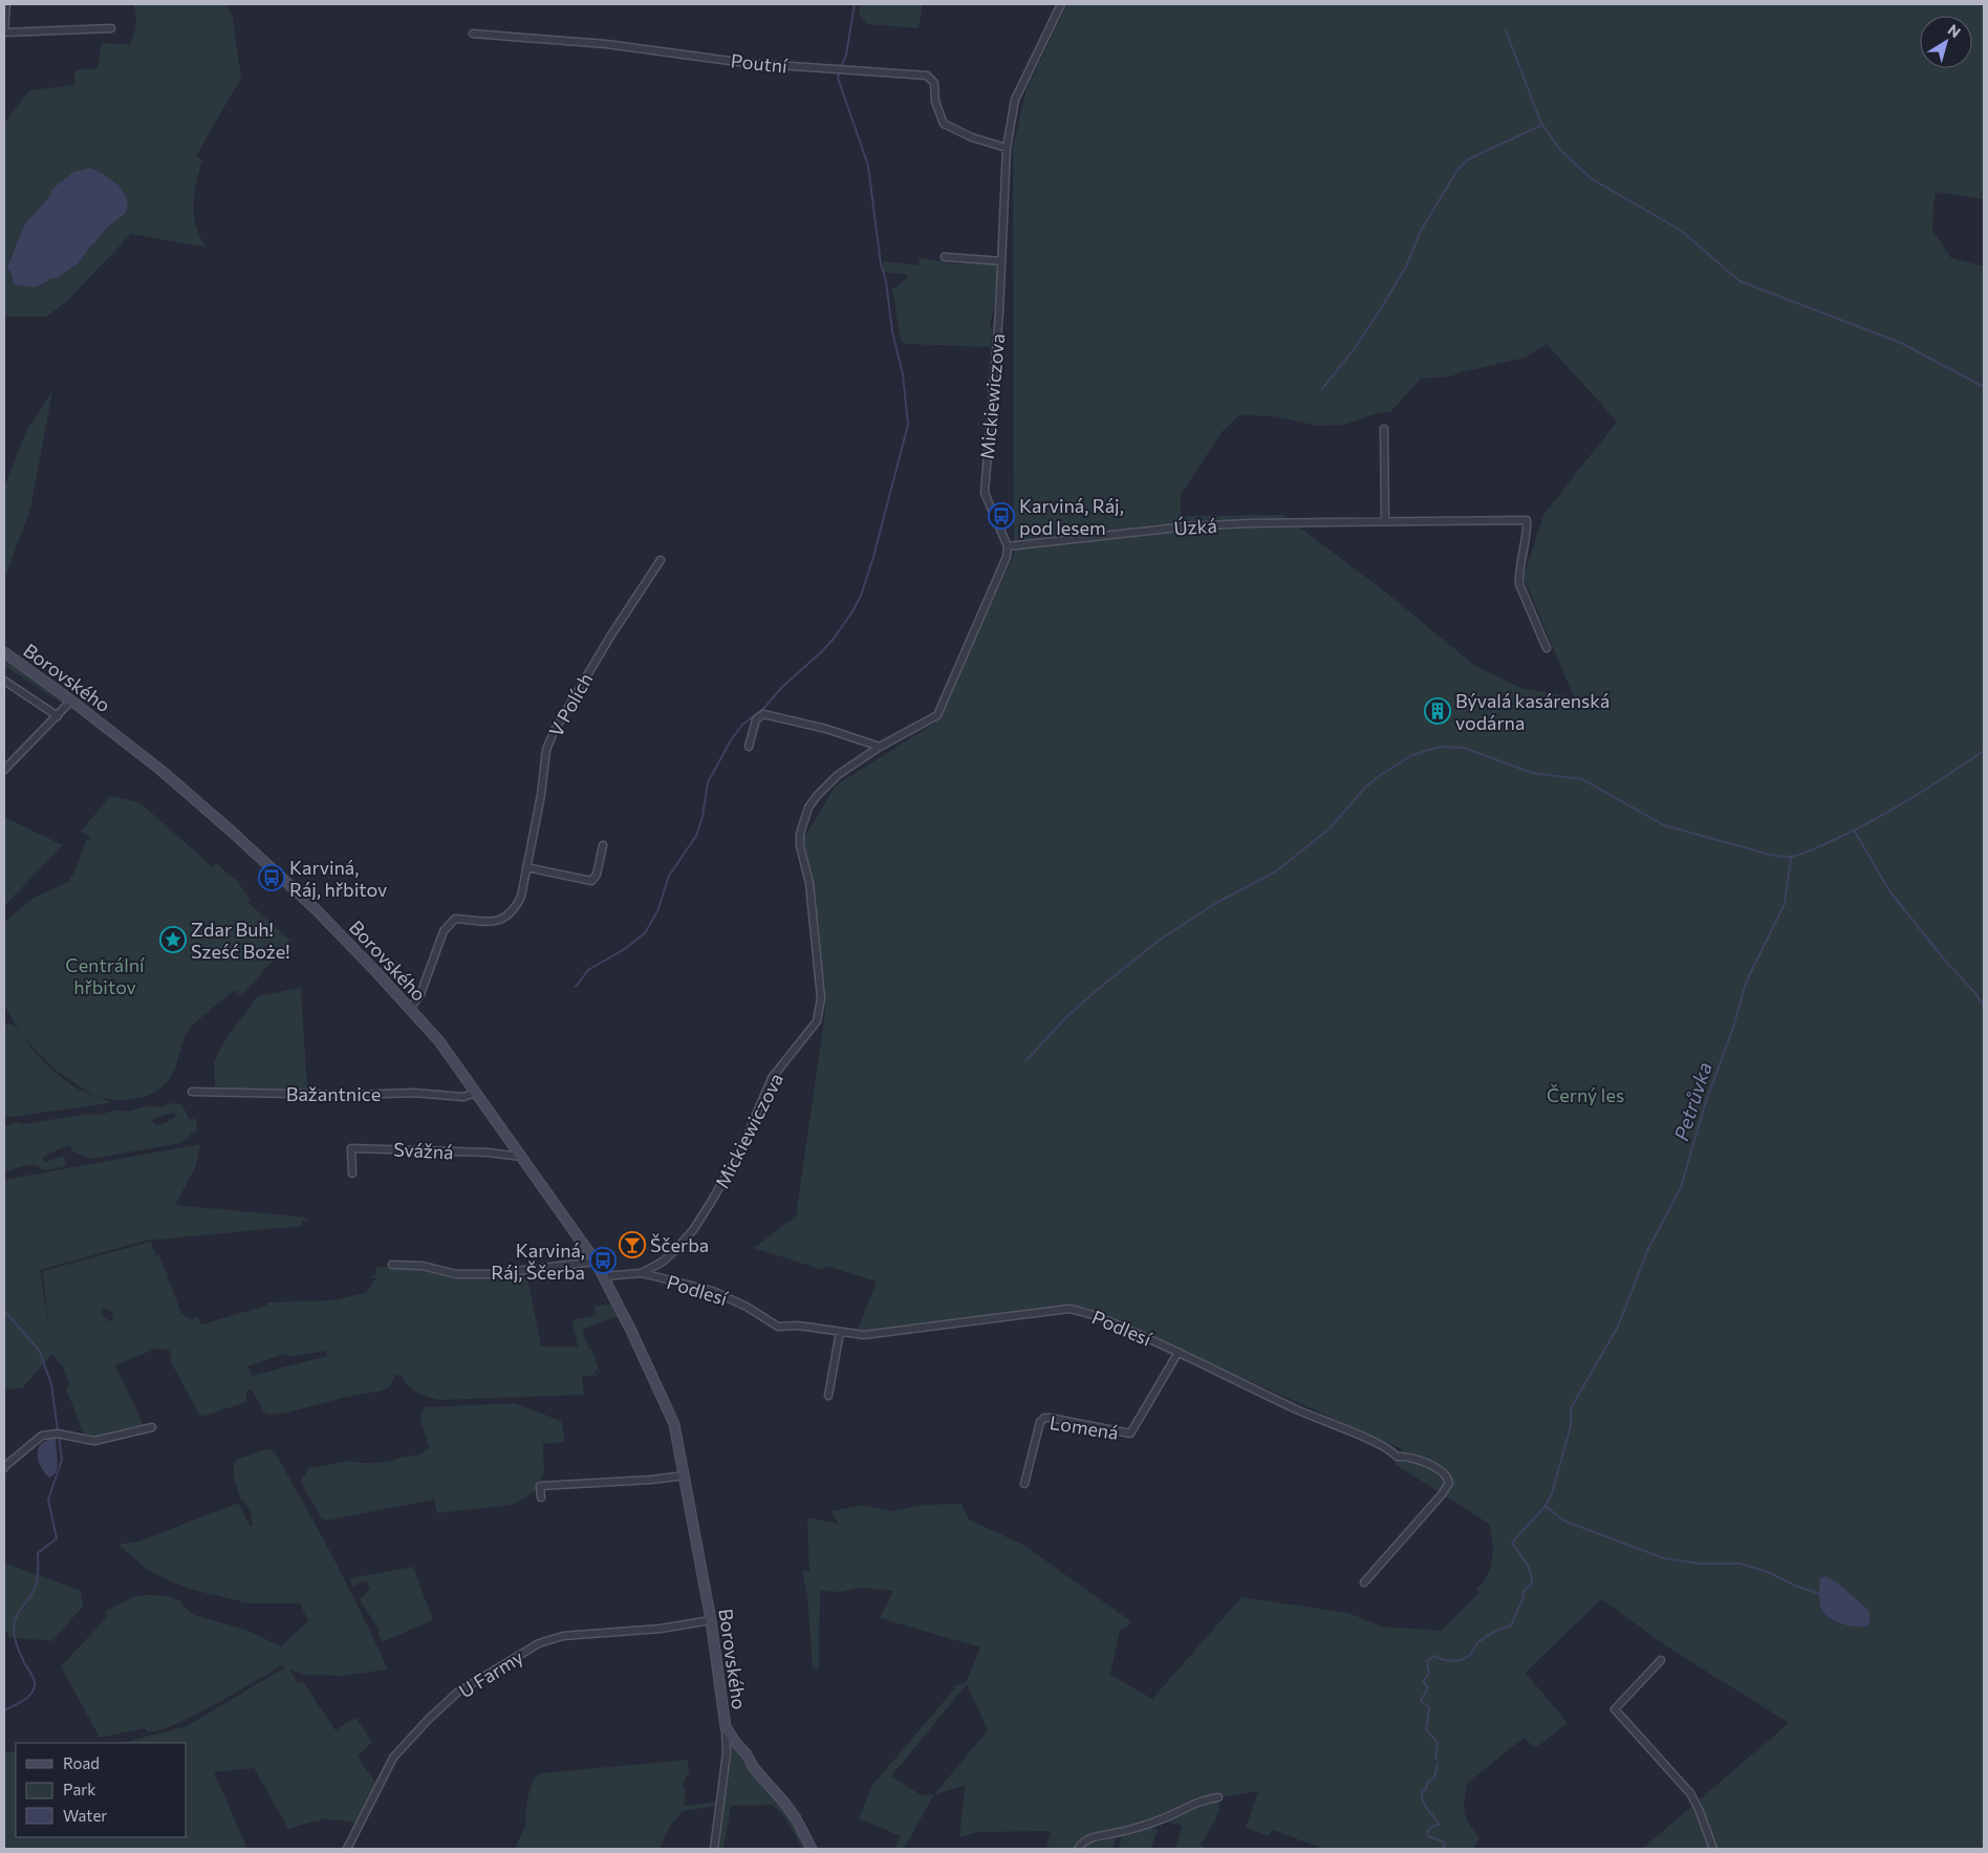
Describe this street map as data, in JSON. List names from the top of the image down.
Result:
{
  "streets": {
    "main road": ["Borovského"],
    "street": [
      "Poutní",
      "Mickiewiczova",
      "Úzká",
      "V Polích",
      "Bažantnice",
      "Svážná",
      "Podlesí",
      "Lomená",
      "U Farmy"
    ]
  },
  "crossings": [
    ["Poutní", "Mickiewiczova"],
    ["Mickiewiczova", "Úzká"],
    ["Mickiewiczova", "Borovského"],
    ["Mickiewiczova", "Podlesí"],
    ["Borovského", "V Polích"],
    ["Borovského", "Bažantnice"],
    ["Borovského", "Svážná"],
    ["Borovského", "U Farmy"],
    ["Podlesí", "Lomená"]
  ],
  "water": ["Petrůvka"],
  "parks": ["Centrální hřbitov", "Černý les"],
  "places": {
    "bus stop": ["Karviná, Ráj, pod lesem", "Karviná, Ráj, hřbitov", "Karviná, Ráj, Ščerba"],
    "building": ["Bývalá kasárenská vodárna"],
    "place": ["Zdar Buh! Sześć Boże!"],
    "bar": ["Ščerba"]
  },
  "legend": ["Road", "Park", "Water"],
  "north": "top right"
}
